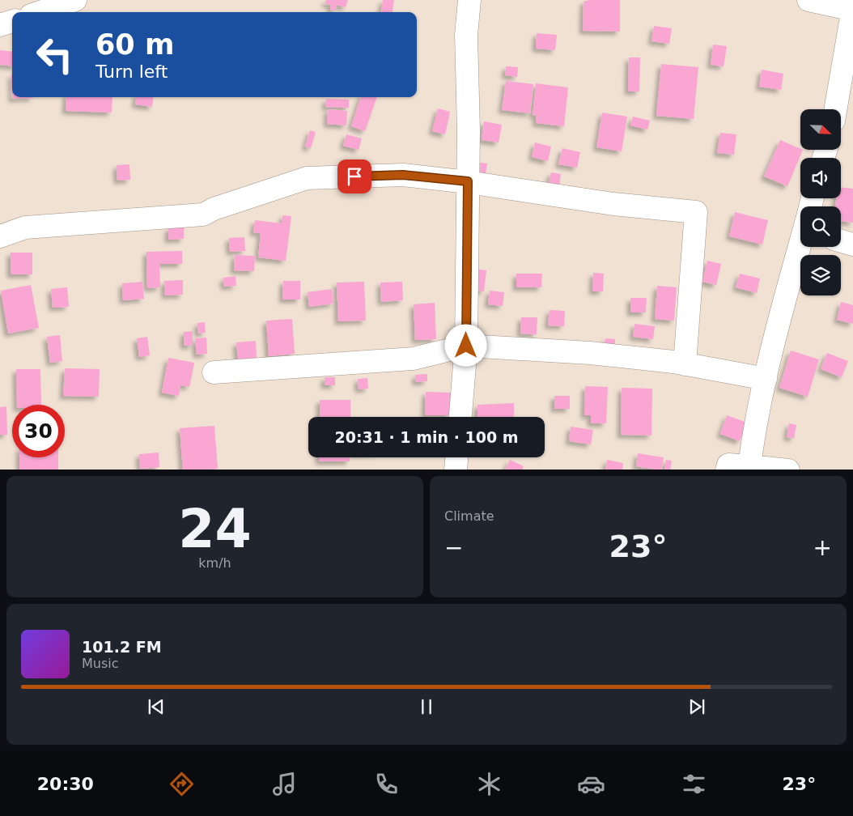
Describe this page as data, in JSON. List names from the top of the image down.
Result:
{
  "north": "bottom right",
  "page": {
    "turn": ["60 m", "Turn left"],
    "limit": "30",
    "trip": "20:31 · 1 min · 100 m",
    "tile": [
      ["24", "km/h"],
      "Climate"
    ],
    "heat": ["−", "23°", "+"],
    "song": ["101.2 FM", "Music"],
    "tabs": ["20:30", "23°"]
  }
}
